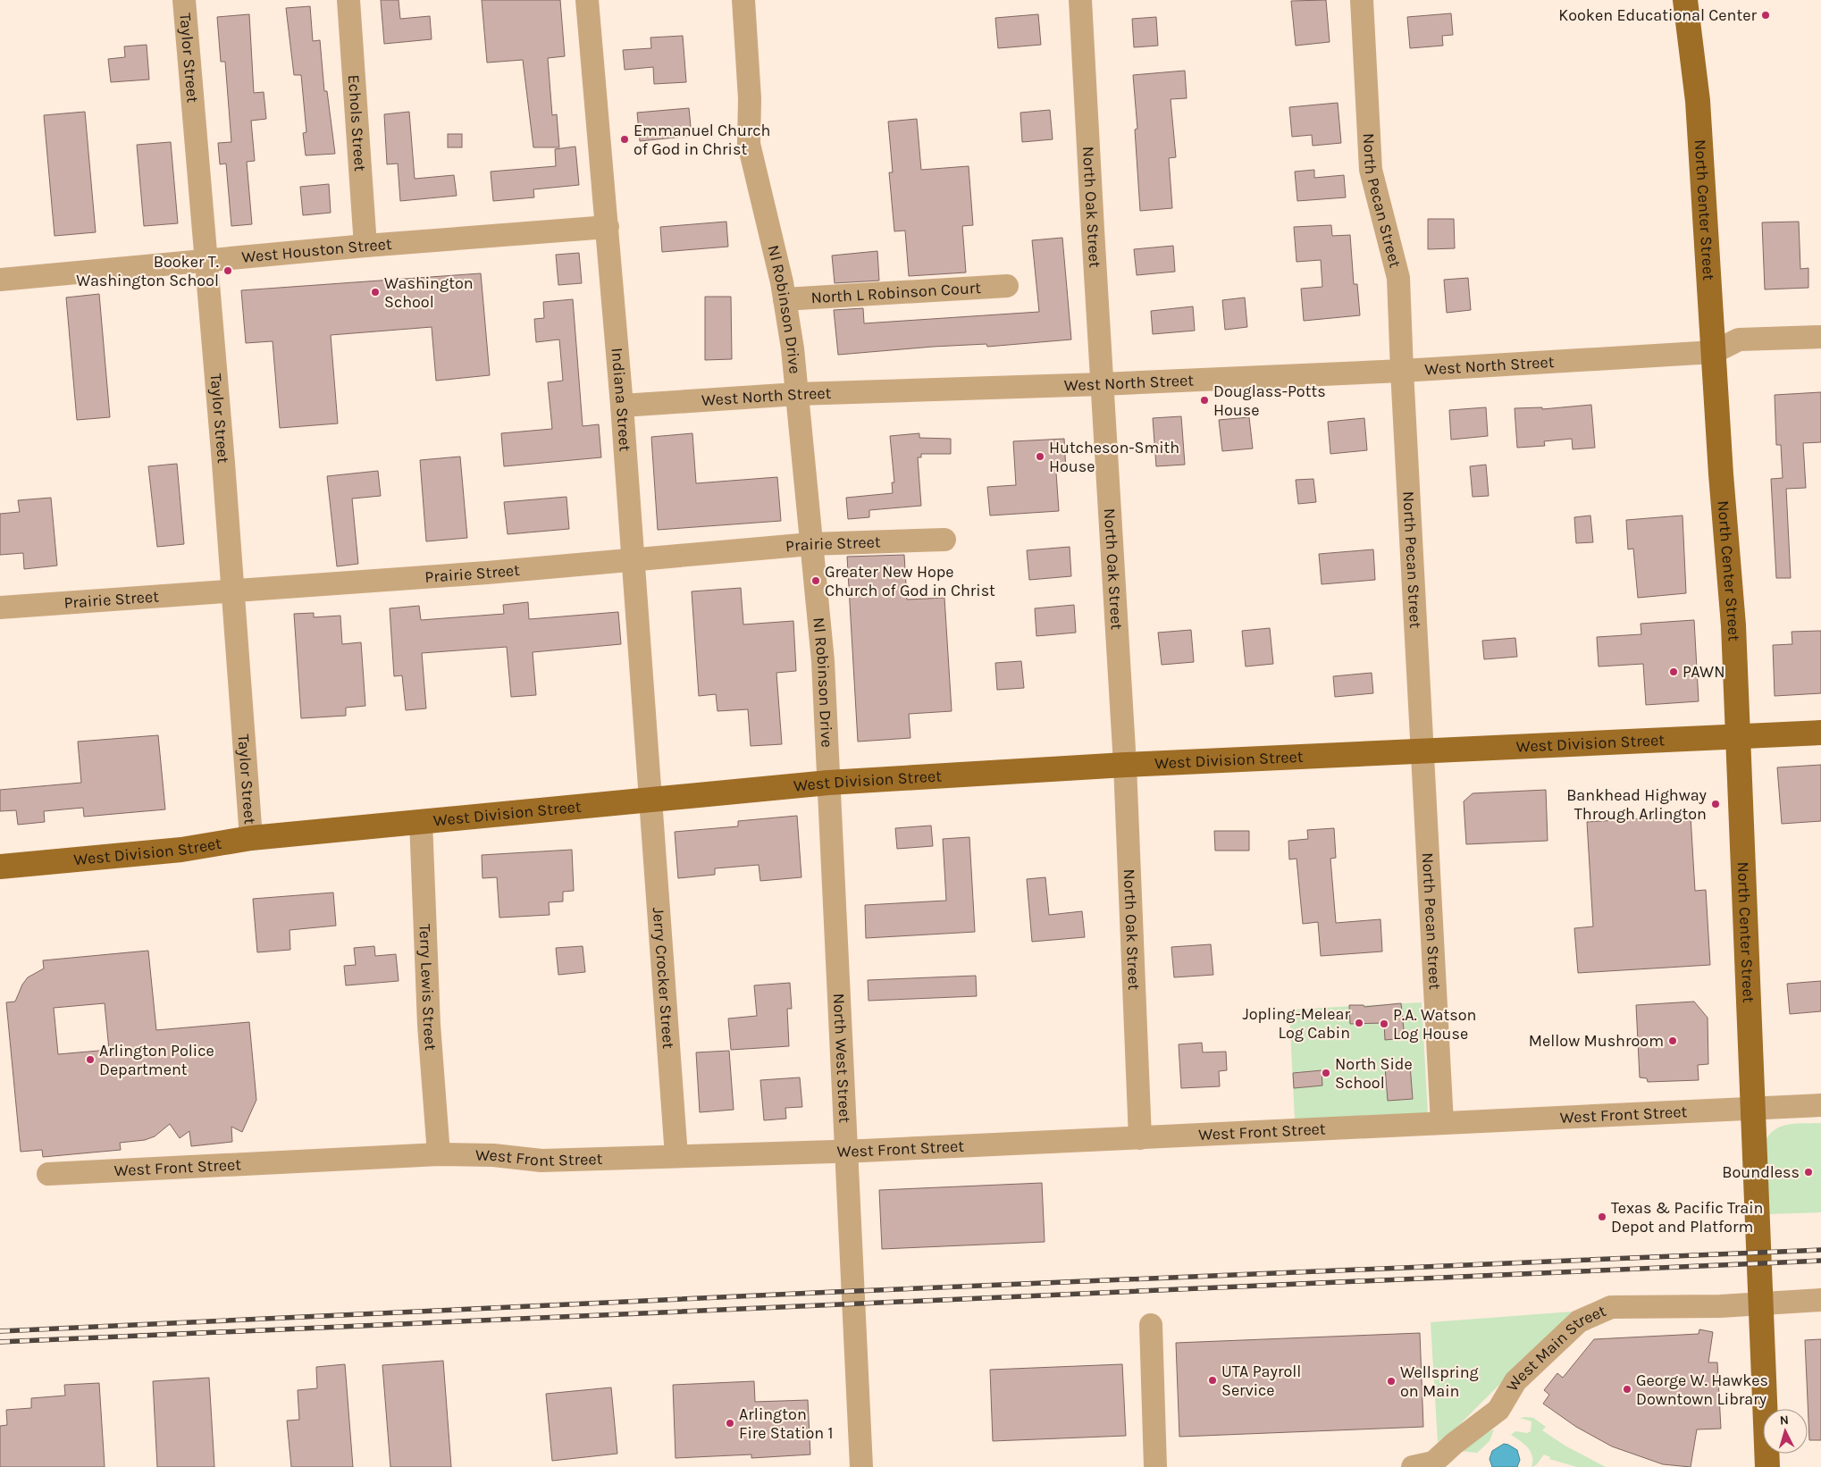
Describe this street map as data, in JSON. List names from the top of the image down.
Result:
{
  "streets": {
    "main road": ["North Center Street", "West Division Street"],
    "street": [
      "Taylor Street",
      "Echols Street",
      "North Pecan Street",
      "North Oak Street",
      "West Houston Street",
      "North L Robinson Court",
      "Nl Robinson Drive",
      "West North Street",
      "Indiana Street",
      "Prairie Street",
      "Jerry Crocker Street",
      "Terry Lewis Street",
      "North West Street",
      "West Front Street",
      "West Main Street"
    ]
  },
  "crossings": [
    ["Taylor Street", "West Houston Street"],
    ["Taylor Street", "Prairie Street"],
    ["Taylor Street", "West Division Street"],
    ["Echols Street", "West Houston Street"],
    ["North Pecan Street", "West North Street"],
    ["North Pecan Street", "West Division Street"],
    ["North Pecan Street", "West Front Street"],
    ["North Oak Street", "West North Street"],
    ["North Oak Street", "West Division Street"],
    ["North Oak Street", "West Front Street"],
    ["North Center Street", "West North Street"],
    ["North Center Street", "West Division Street"],
    ["North Center Street", "West Front Street"],
    ["North Center Street", "West Main Street"],
    ["West Houston Street", "Indiana Street"],
    ["North L Robinson Court", "Nl Robinson Drive"],
    ["Nl Robinson Drive", "West North Street"],
    ["Nl Robinson Drive", "Prairie Street"],
    ["Nl Robinson Drive", "West Division Street"],
    ["Nl Robinson Drive", "North West Street"],
    ["West North Street", "Indiana Street"],
    ["Indiana Street", "Prairie Street"],
    ["Indiana Street", "West Division Street"],
    ["Indiana Street", "Jerry Crocker Street"],
    ["West Division Street", "Jerry Crocker Street"],
    ["West Division Street", "Terry Lewis Street"],
    ["West Division Street", "North West Street"],
    ["Jerry Crocker Street", "West Front Street"],
    ["Terry Lewis Street", "West Front Street"],
    ["North West Street", "West Front Street"]
  ],
  "places": [
    "Kooken Educational Center",
    "Emmanuel Church of God in Christ",
    "Booker T. Washington School",
    "Washington School",
    "Douglass-Potts House",
    "Hutcheson-Smith House",
    "Greater New Hope Church of God in Christ",
    "PAWN",
    "Bankhead Highway Through Arlington",
    "Jopling-Melear Log Cabin",
    "P.A. Watson Log House",
    "Mellow Mushroom",
    "Arlington Police Department",
    "North Side School",
    "Boundless",
    "Texas & Pacific Train Depot and Platform",
    "UTA Payroll Service",
    "Wellspring on Main",
    "George W. Hawkes Downtown Library",
    "Arlington Fire Station 1"
  ],
  "north": "top"
}
